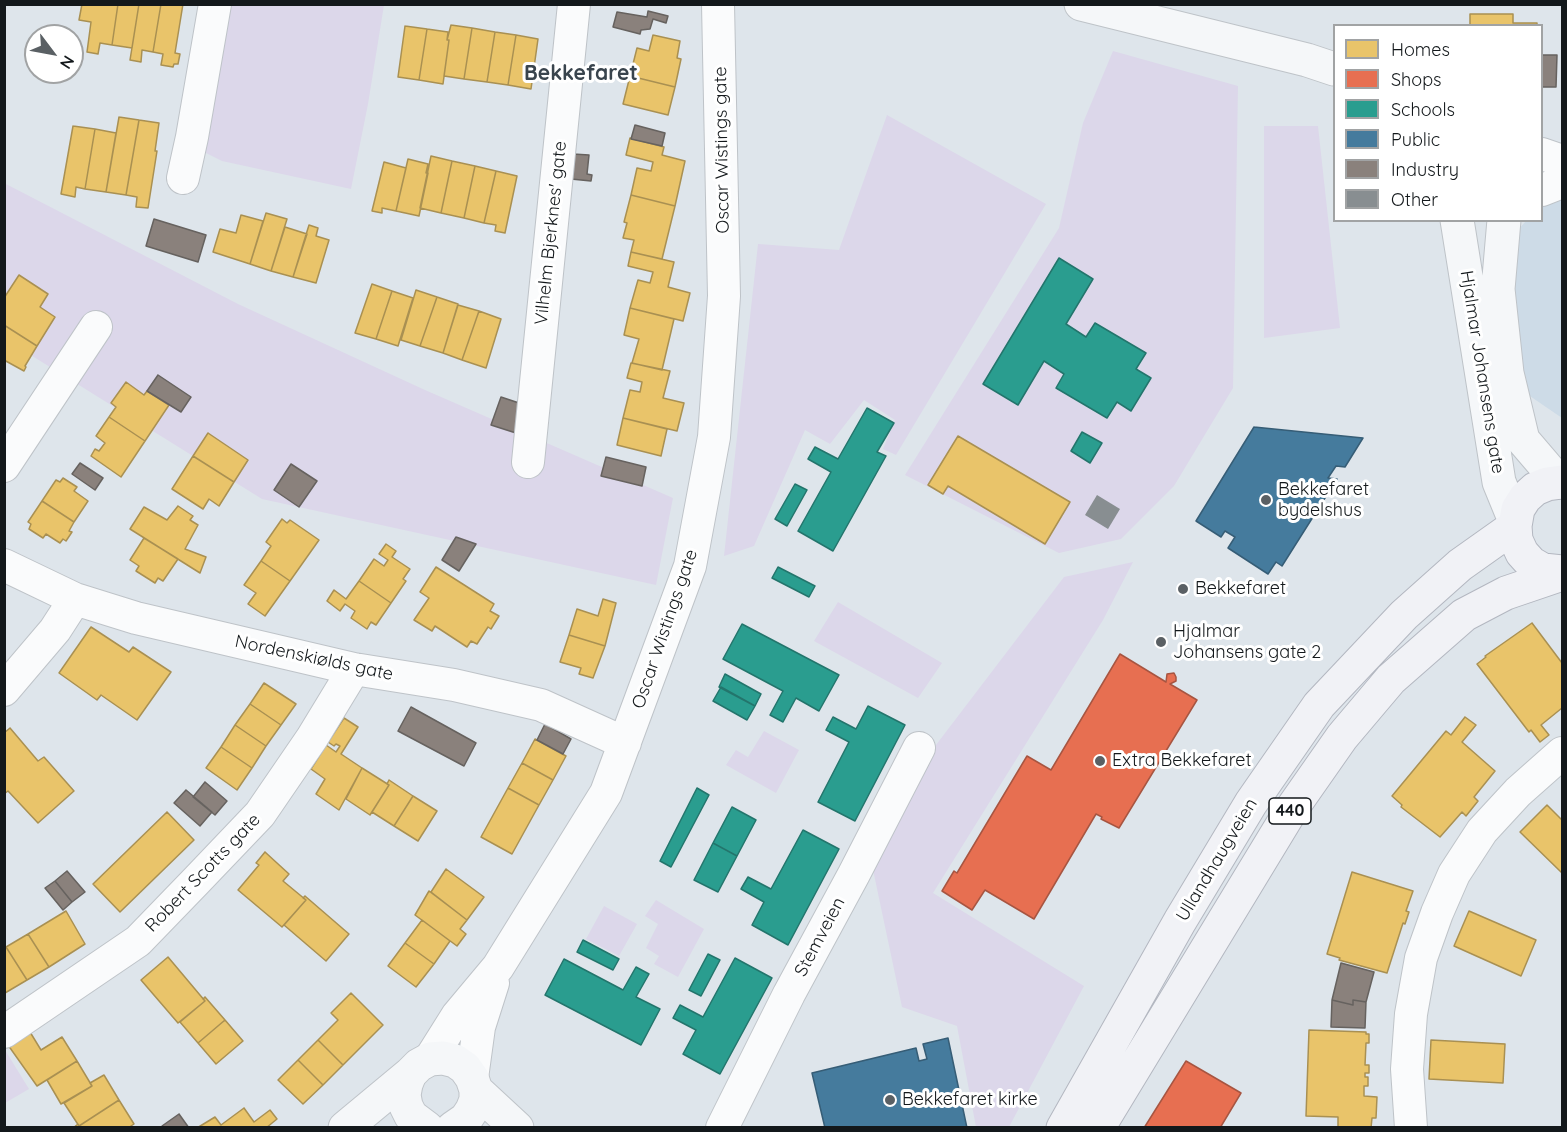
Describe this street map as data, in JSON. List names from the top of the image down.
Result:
{
  "streets": {
    "main road": ["440", "Ullandhaugveien"],
    "street": [
      "Oscar Wistings gate",
      "Vilhelm Bjerknes' gate",
      "Hjalmar Johansens gate",
      "Nordenskiølds gate",
      "Robert Scotts gate",
      "Stemveien"
    ]
  },
  "crossings": [
    ["Oscar Wistings gate", "Nordenskiølds gate"],
    ["Hjalmar Johansens gate", "440"],
    ["Hjalmar Johansens gate", "Ullandhaugveien"],
    ["Nordenskiølds gate", "Robert Scotts gate"],
    ["440", "Ullandhaugveien"]
  ],
  "districts": ["Bekkefaret"],
  "places": [
    "Bekkefaret bydelshus",
    "Bekkefaret",
    "Hjalmar Johansens gate 2",
    "Extra Bekkefaret",
    "Bekkefaret kirke"
  ],
  "legend": [
    "Homes",
    "Shops",
    "Schools",
    "Public",
    "Industry",
    "Other"
  ],
  "north": "bottom right"
}
